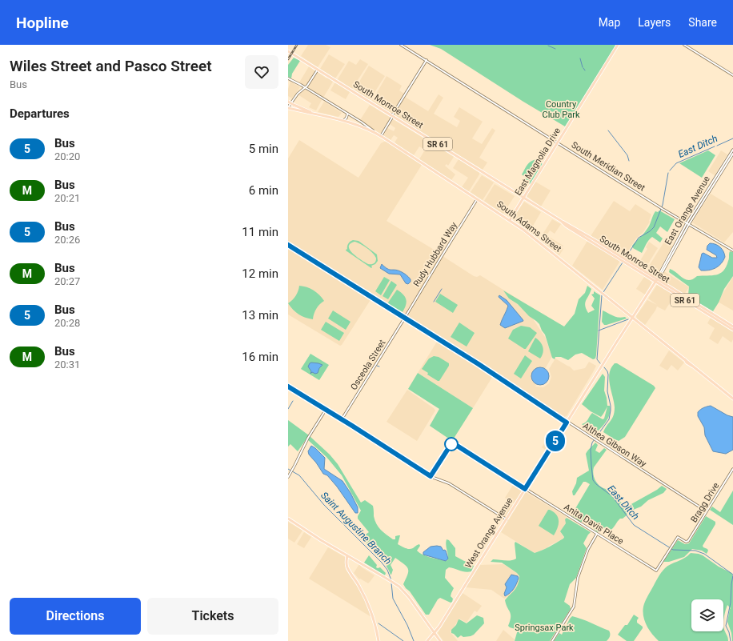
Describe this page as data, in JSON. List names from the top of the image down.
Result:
{
  "streets": {
    "main road": [
      "South Monroe Street",
      "SR 61",
      "East Magnolia Drive",
      "East Orange Avenue",
      "South Adams Street",
      "West Orange Avenue"
    ],
    "street": [
      "South Meridian Street",
      "Rudy Hubbard Way",
      "Osceola Street",
      "Althea Gibson Way",
      "Bragg Drive",
      "Anita Davis Place"
    ]
  },
  "crossings": [
    ["South Monroe Street", "East Magnolia Drive"],
    ["South Monroe Street", "East Orange Avenue"],
    ["East Magnolia Drive", "South Meridian Street"],
    ["East Magnolia Drive", "South Adams Street"],
    ["South Meridian Street", "East Orange Avenue"],
    ["East Orange Avenue", "South Adams Street"],
    ["East Orange Avenue", "West Orange Avenue"],
    ["South Adams Street", "Rudy Hubbard Way"],
    ["South Adams Street", "West Orange Avenue"],
    ["Rudy Hubbard Way", "Osceola Street"],
    ["Rudy Hubbard Way", "Althea Gibson Way"],
    ["Osceola Street", "Althea Gibson Way"],
    ["Althea Gibson Way", "Bragg Drive"],
    ["Althea Gibson Way", "West Orange Avenue"],
    ["Bragg Drive", "Anita Davis Place"],
    ["Anita Davis Place", "West Orange Avenue"]
  ],
  "water": ["East Ditch", "Saint Augustine Branch"],
  "parks": ["Country Club Park", "Springsax Park"],
  "lines": ["bus line 5"],
  "page": {
    "header": "Hopline",
    "nav": ["Map", "Layers", "Share"],
    "heading": [
      ["Wiles Street and Pasco Street", "Bus"],
      "Departures"
    ],
    "on_map": "5",
    "list": [
      {
        "mark": "5",
        "name": "Bus",
        "note": "20:20",
        "value": "5 min"
      },
      {
        "mark": "M",
        "name": "Bus",
        "note": "20:21",
        "value": "6 min"
      },
      {
        "mark": "5",
        "name": "Bus",
        "note": "20:26",
        "value": "11 min"
      },
      {
        "mark": "M",
        "name": "Bus",
        "note": "20:27",
        "value": "12 min"
      },
      {
        "mark": "5",
        "name": "Bus",
        "note": "20:28",
        "value": "13 min"
      },
      {
        "mark": "M",
        "name": "Bus",
        "note": "20:31",
        "value": "16 min"
      }
    ],
    "buttons": ["Directions", "Tickets"]
  }
}
